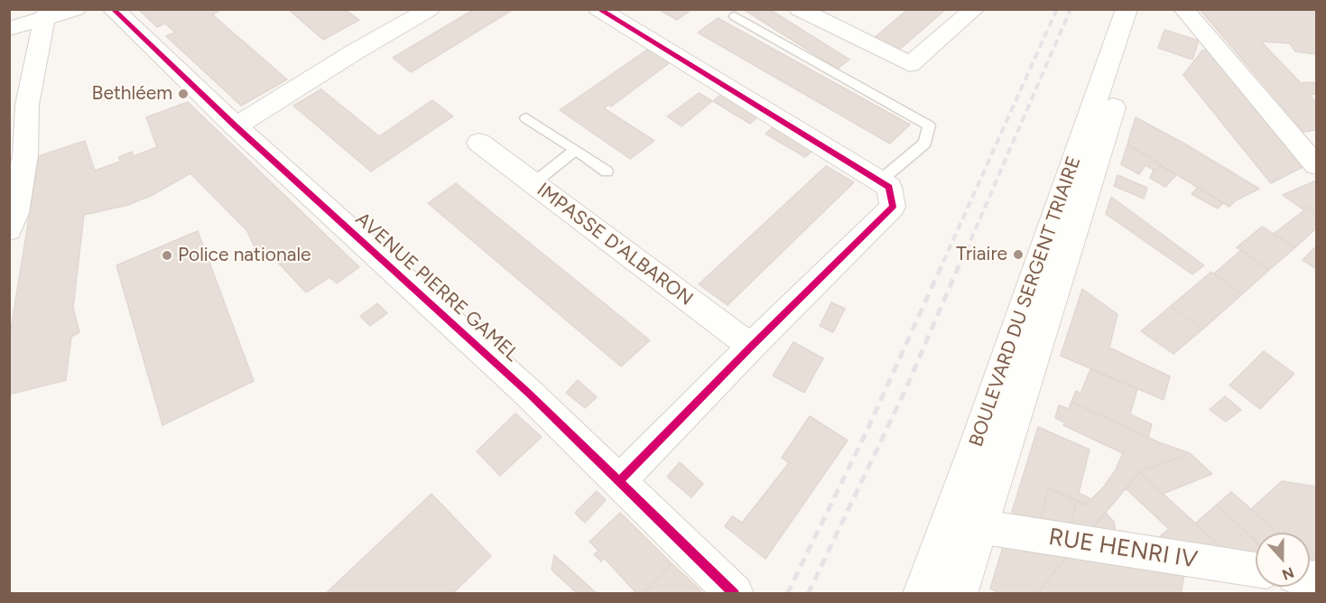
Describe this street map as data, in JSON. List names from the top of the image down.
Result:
{
  "streets": {
    "main road": ["AVENUE PIERRE GAMEL", "BOULEVARD DU SERGENT TRIAIRE"],
    "street": ["IMPASSE D'ALBARON", "RUE HENRI IV"]
  },
  "crossings": [
    ["BOULEVARD DU SERGENT TRIAIRE", "RUE HENRI IV"]
  ],
  "places": ["Bethléem", "Triaire", "Police nationale"],
  "north": "bottom"
}
